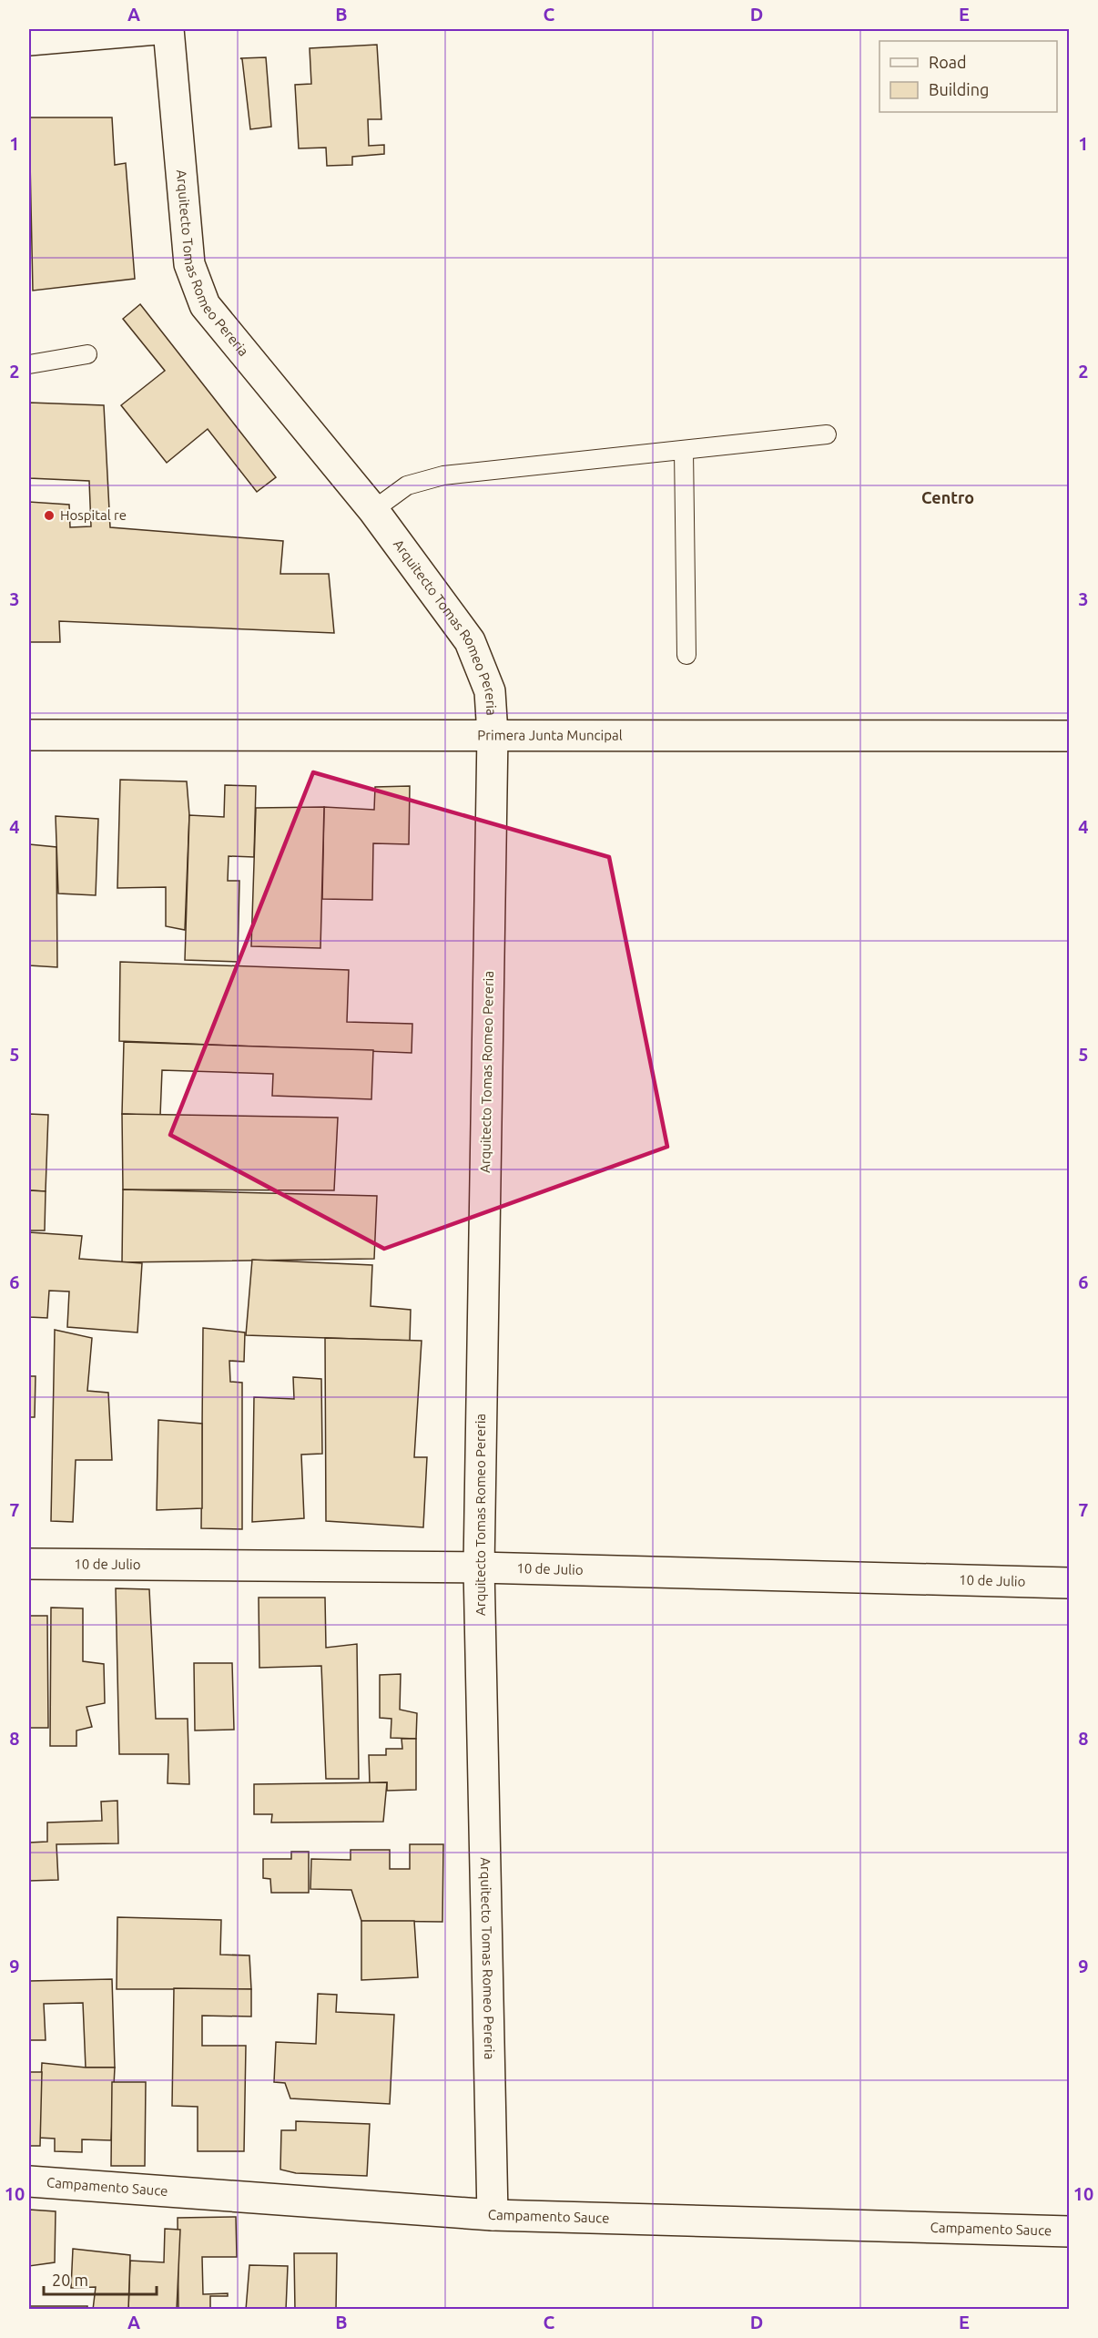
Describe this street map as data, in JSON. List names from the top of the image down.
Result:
{
  "streets": {
    "street": [
      "Arquitecto Tomas Romeo Pereria",
      "Primera Junta Muncipal",
      "10 de Julio",
      "Campamento Sauce"
    ]
  },
  "crossings": [
    ["Arquitecto Tomas Romeo Pereria", "Primera Junta Muncipal"],
    ["Arquitecto Tomas Romeo Pereria", "10 de Julio"],
    ["Arquitecto Tomas Romeo Pereria", "Campamento Sauce"]
  ],
  "districts": ["Centro"],
  "places": ["Hospital re"],
  "legend": ["Road", "Building"],
  "scale_bar": "20 m",
  "grid": {
    "columns": [
      "A",
      "B",
      "C",
      "D",
      "E"
    ],
    "rows": [
      "1",
      "2",
      "3",
      "4",
      "5",
      "6",
      "7",
      "8",
      "9",
      "10"
    ]
  }
}
